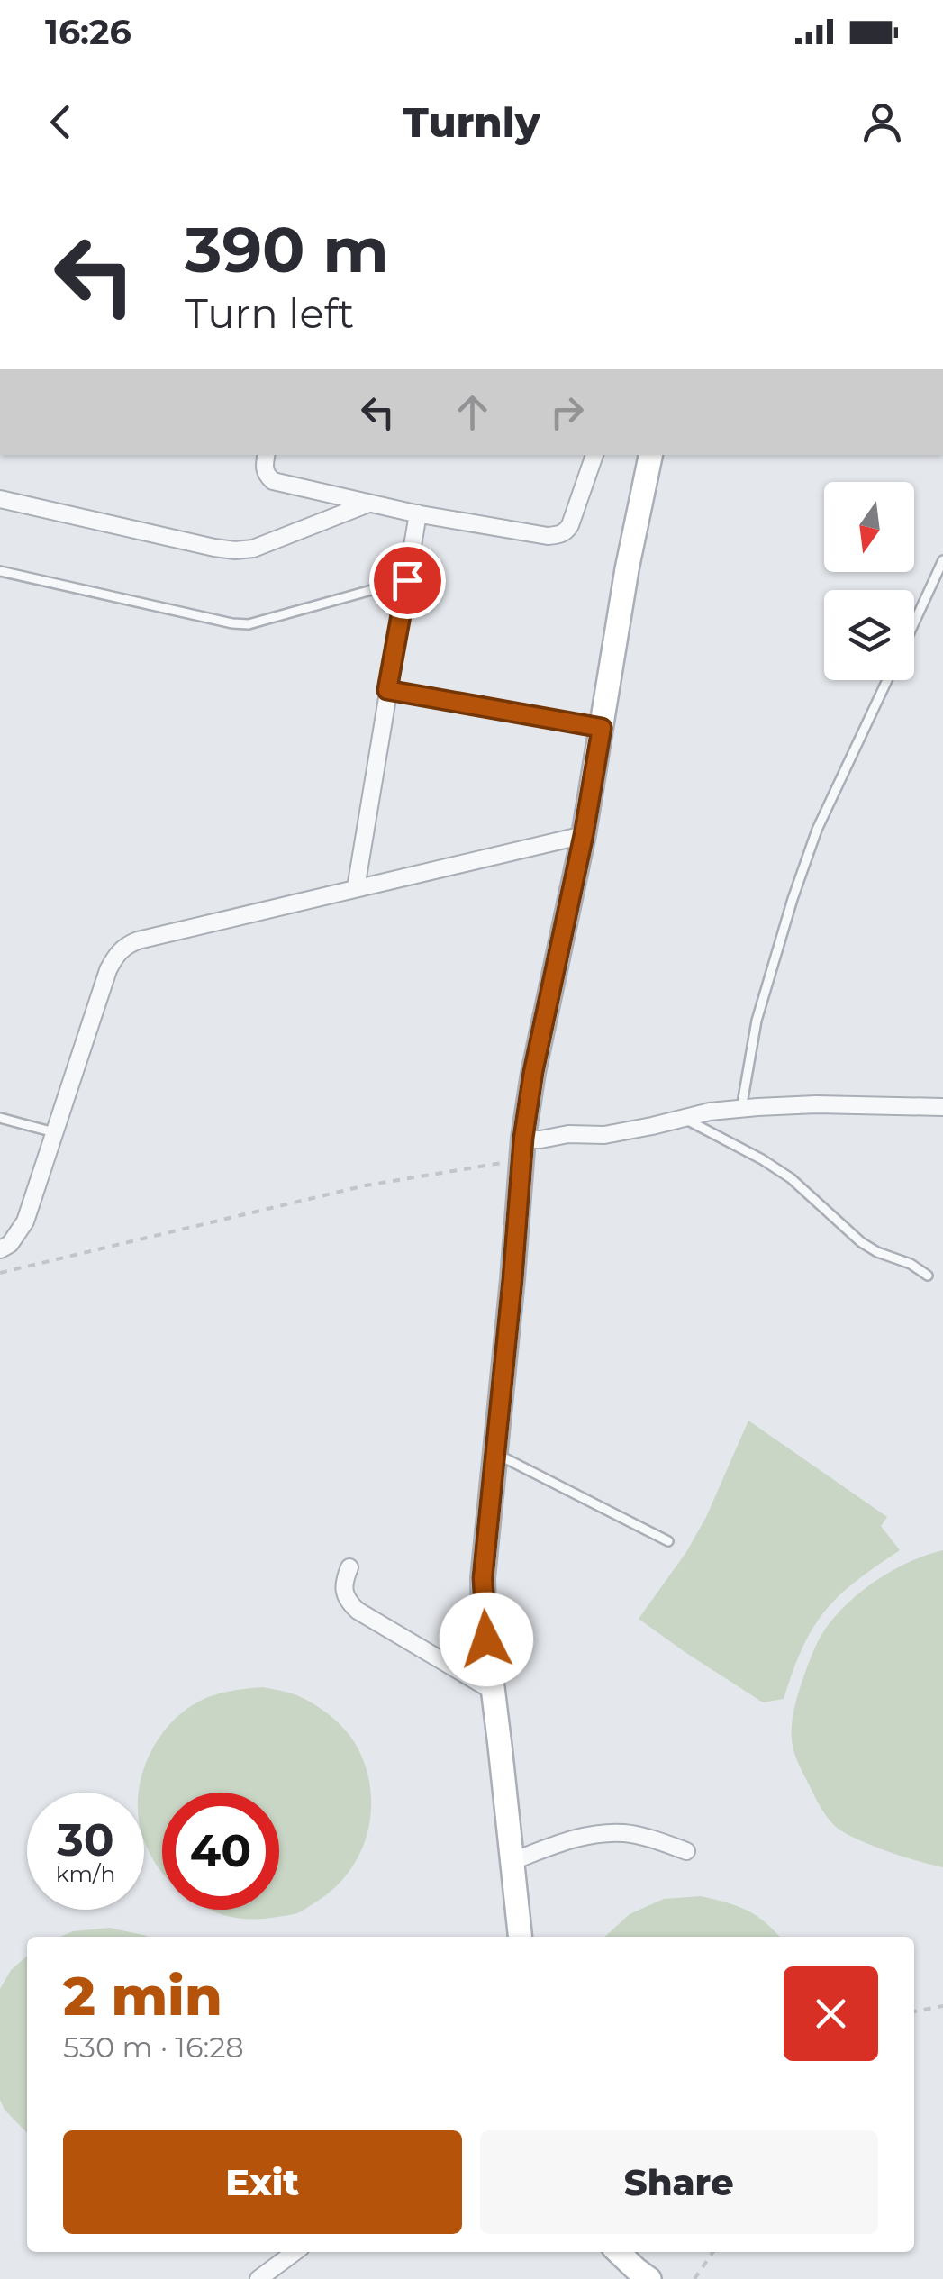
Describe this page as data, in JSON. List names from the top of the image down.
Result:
{
  "north": "bottom",
  "page": {
    "status": "16:26",
    "header": "Turnly",
    "turn": ["390 m", "Turn left"],
    "speed": "30 km/h",
    "limit": "40",
    "heading": ["2 min", "530 m · 16:28"],
    "buttons": ["Exit", "Share"]
  }
}
